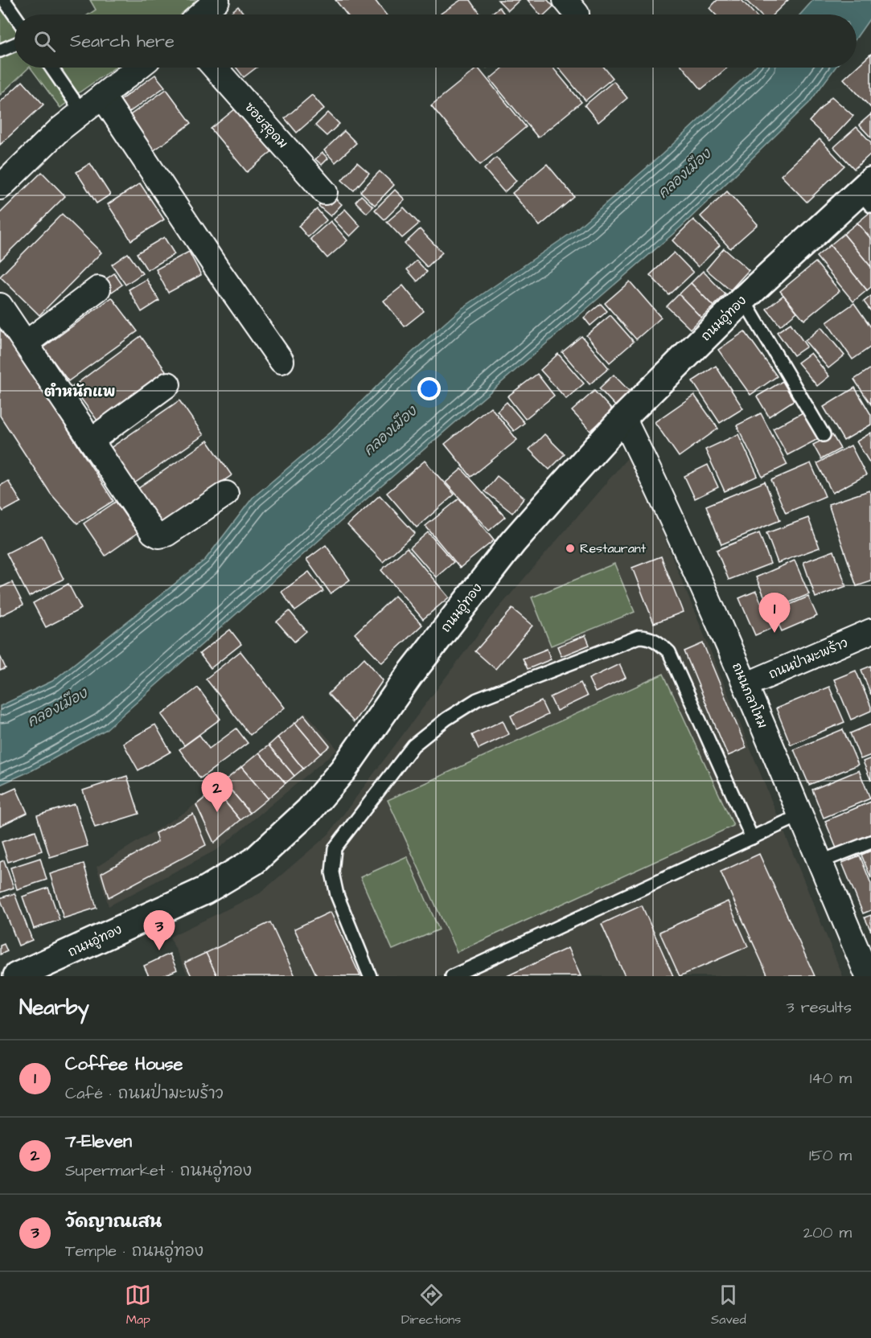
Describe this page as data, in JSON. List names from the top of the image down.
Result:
{
  "streets": {
    "main road": ["ถนนอู่ทอง"],
    "street": ["ซอยสุอุดม", "ถนนป่ามะพร้าว", "ถนนกลาโหม"]
  },
  "crossings": [
    ["ถนนอู่ทอง", "ถนนกลาโหม"],
    ["ถนนป่ามะพร้าว", "ถนนกลาโหม"]
  ],
  "districts": ["ตำหนักแพ"],
  "water": ["คลองเมือง"],
  "places": ["Restaurant"],
  "page": {
    "search": "Search here",
    "pins": ["1", "2", "3"],
    "heading": ["Nearby", "3 results"],
    "list": [
      {
        "mark": "1",
        "name": "Coffee House",
        "note": "Café · ถนนป่ามะพร้าว",
        "value": "140 m"
      },
      {
        "mark": "2",
        "name": "7-Eleven",
        "note": "Supermarket · ถนนอู่ทอง",
        "value": "150 m"
      },
      {
        "mark": "3",
        "name": "วัดญาณเสน",
        "note": "Temple · ถนนอู่ทอง",
        "value": "200 m"
      }
    ],
    "nav": ["Map", "Directions", "Saved"]
  }
}
